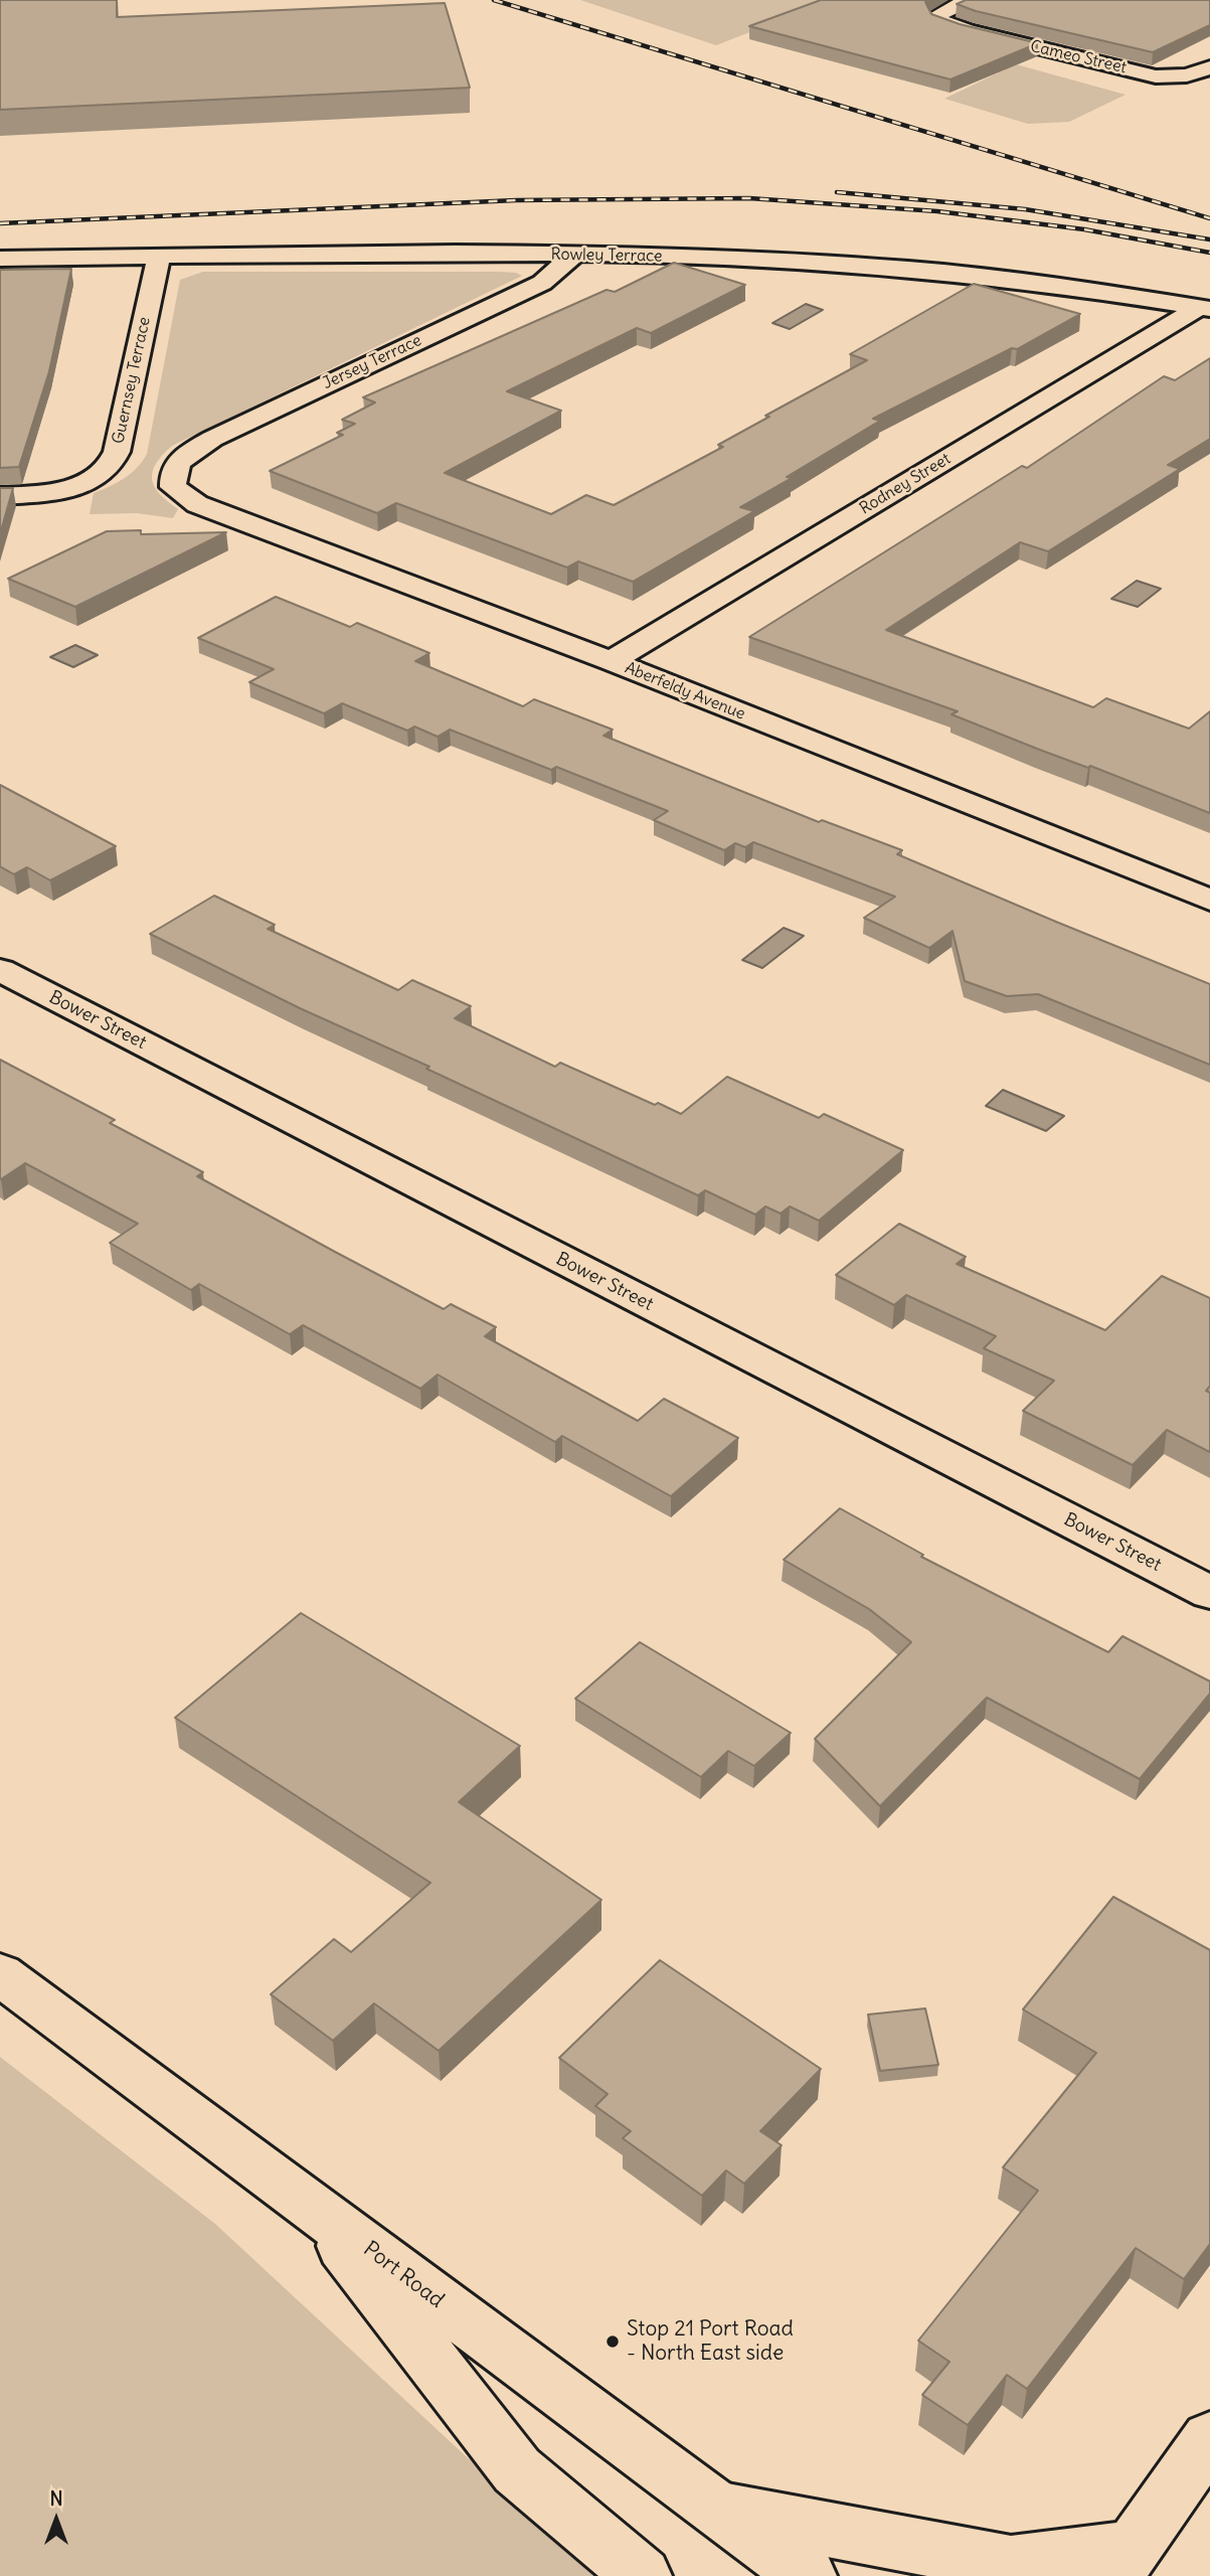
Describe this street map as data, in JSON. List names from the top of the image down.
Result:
{
  "streets": {
    "main road": [
      "Cameo Street",
      "Rowley Terrace",
      "Jersey Terrace",
      "Guernsey Terrace",
      "Rodney Street",
      "Aberfeldy Avenue",
      "Bower Street",
      "Port Road"
    ]
  },
  "crossings": [
    ["Rowley Terrace", "Jersey Terrace"],
    ["Rowley Terrace", "Guernsey Terrace"],
    ["Rowley Terrace", "Rodney Street"],
    ["Jersey Terrace", "Aberfeldy Avenue"],
    ["Rodney Street", "Aberfeldy Avenue"]
  ],
  "places": ["Stop 21 Port Road - North East side"],
  "north": "top"
}
